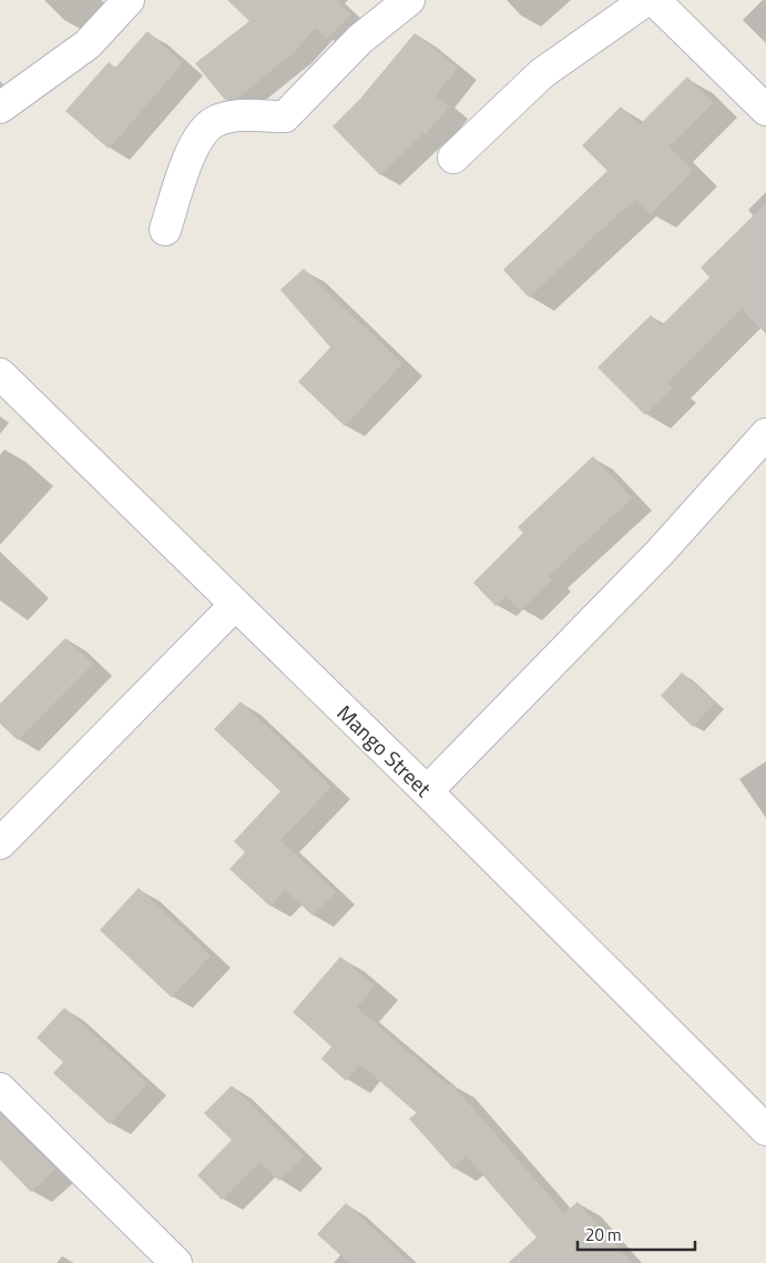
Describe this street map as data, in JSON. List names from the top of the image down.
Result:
{
  "streets": {
    "street": ["Mango Street"]
  },
  "scale_bar": "20 m"
}
